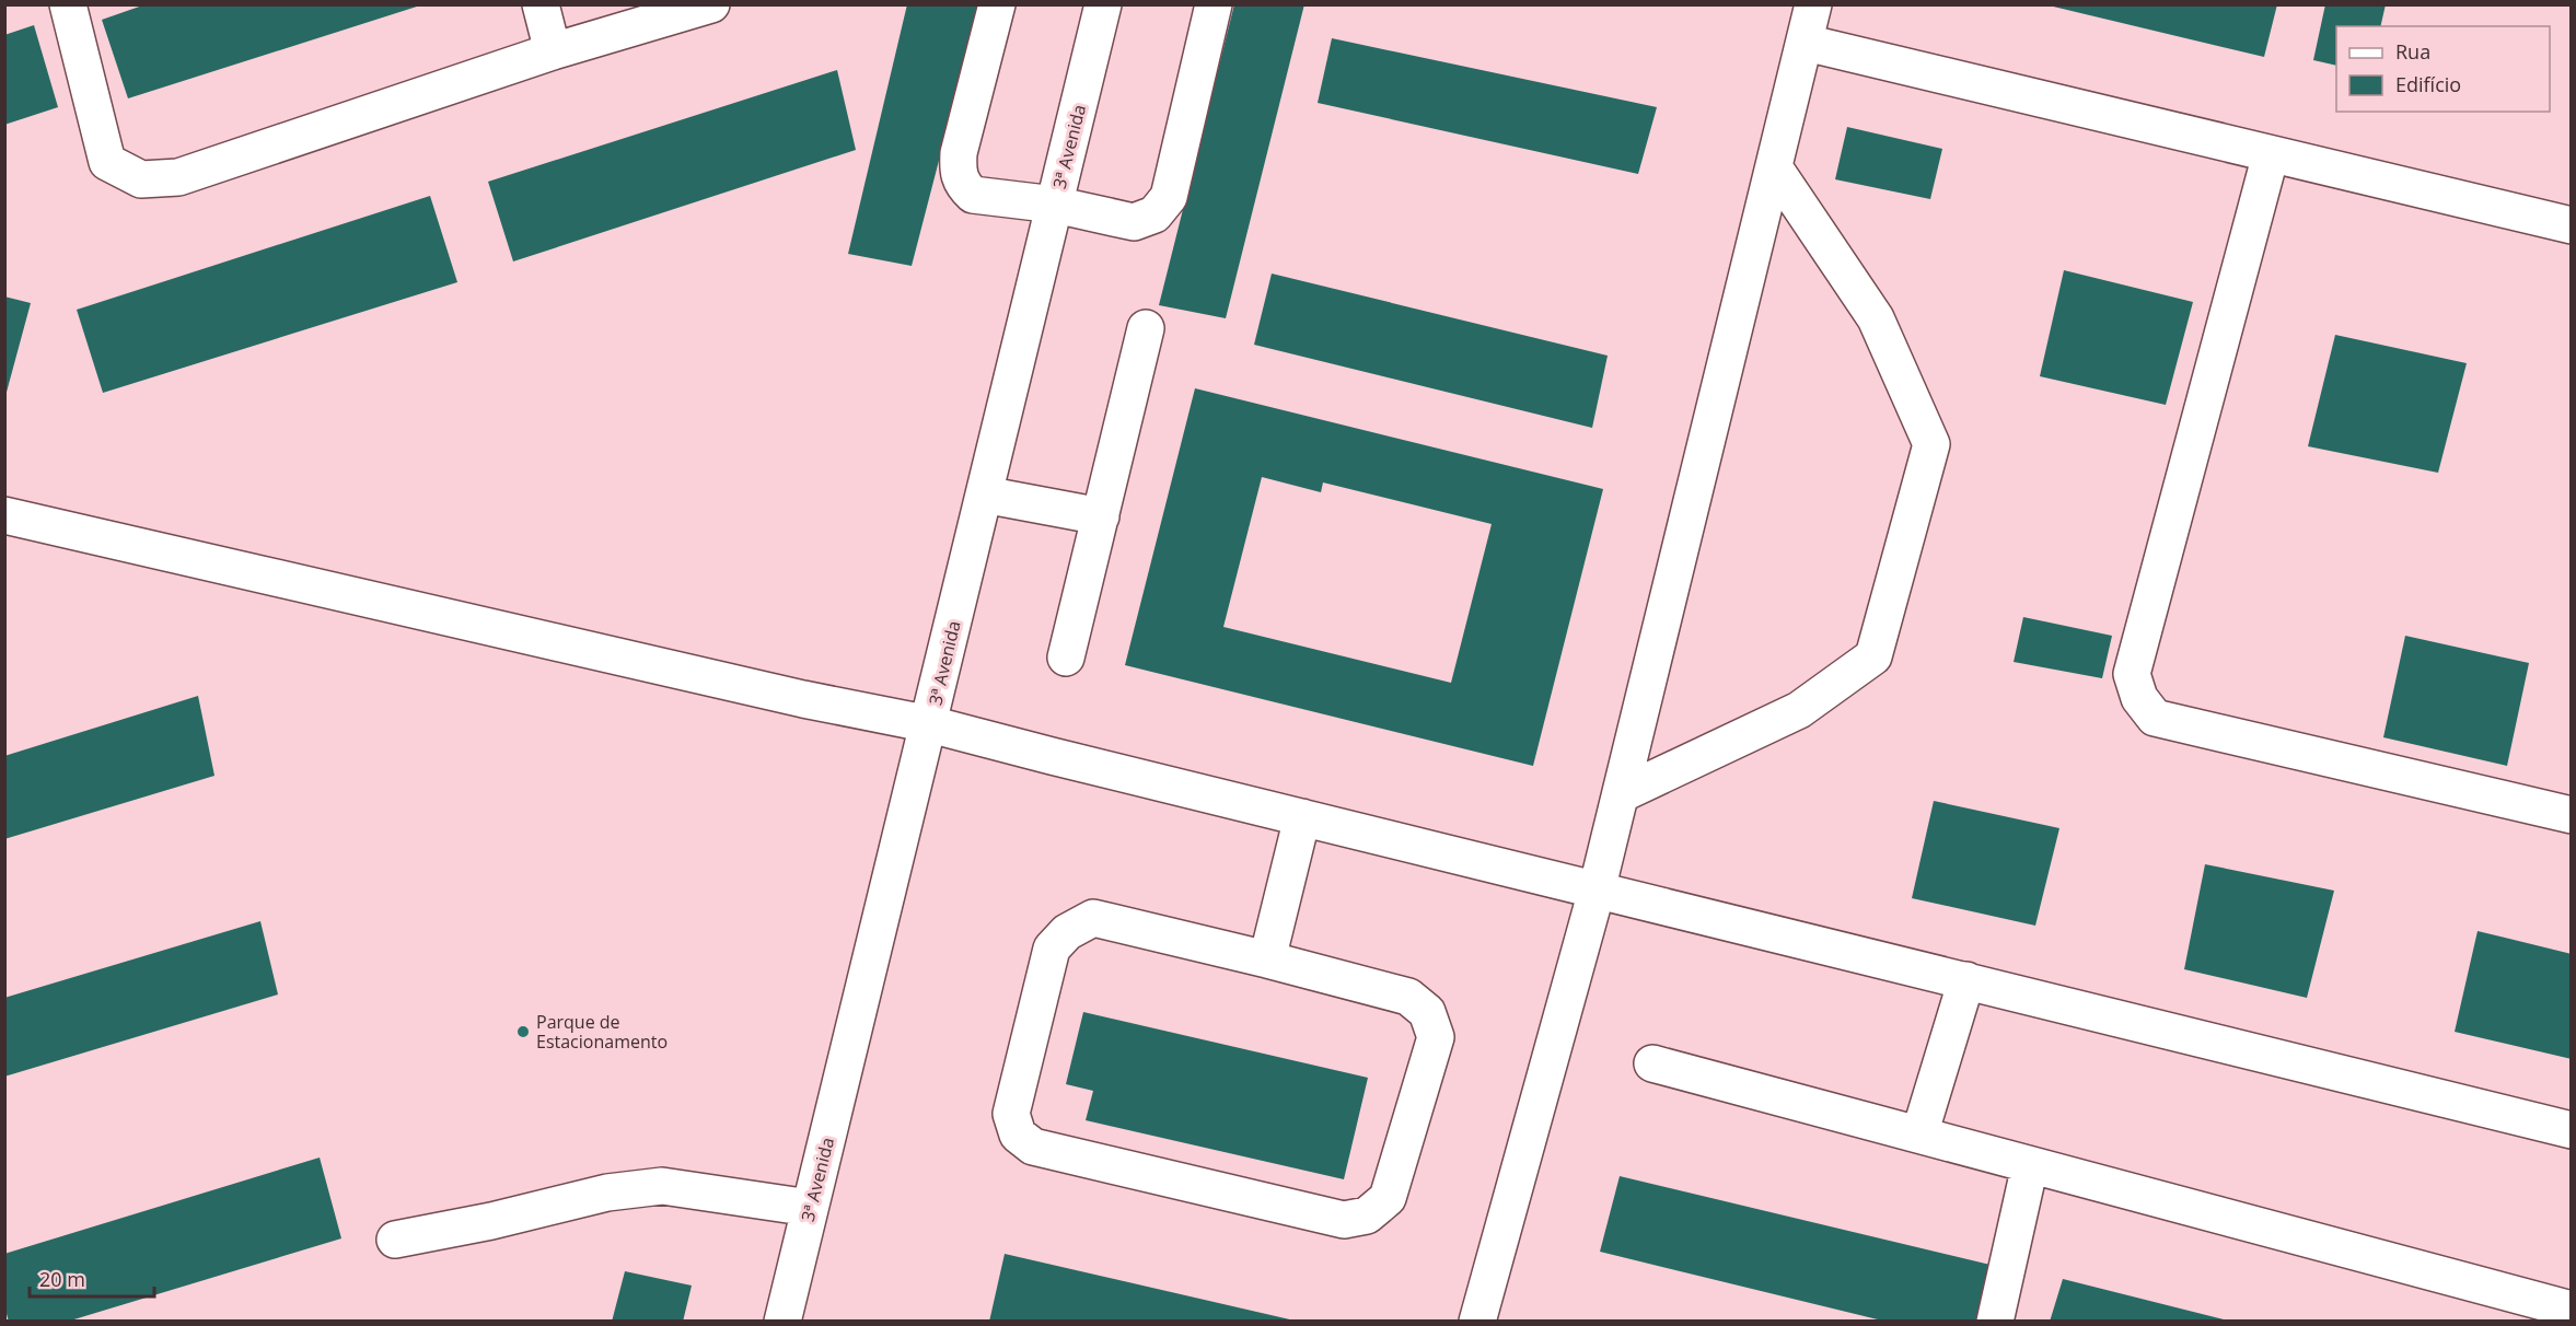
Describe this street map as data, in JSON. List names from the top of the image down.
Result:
{
  "streets": {
    "street": ["3ª Avenida"]
  },
  "places": ["Parque de Estacionamento"],
  "legend": ["Rua", "Edifício"],
  "scale_bar": "20 m"
}
